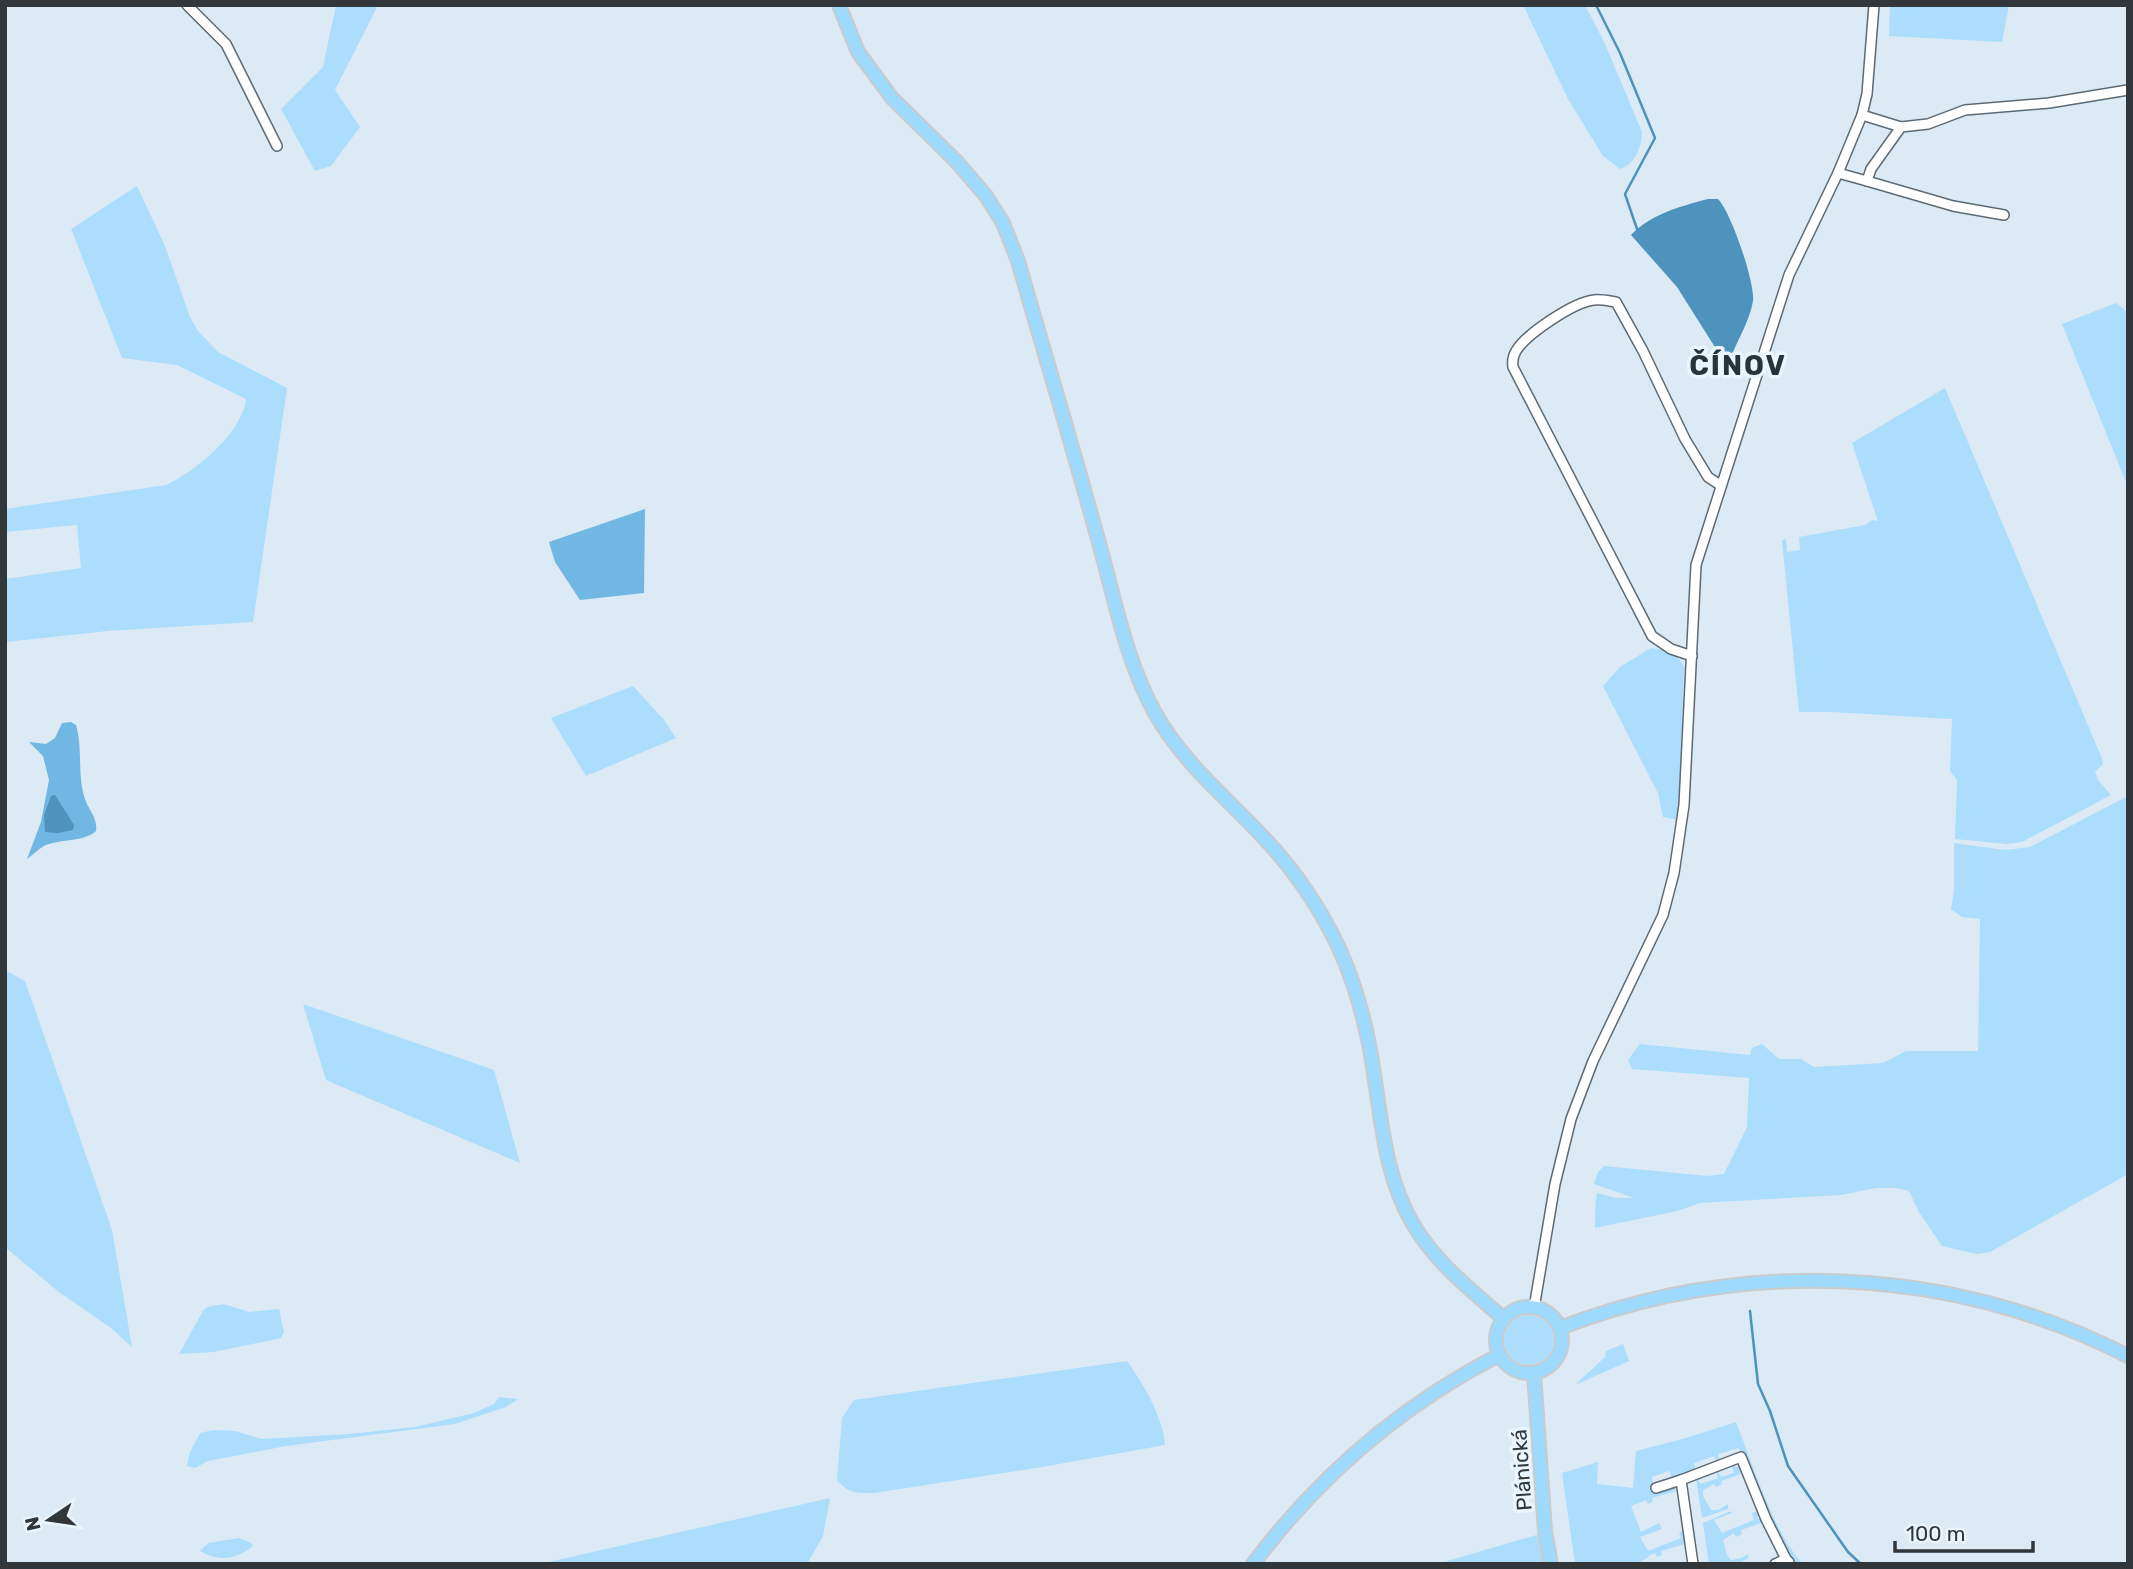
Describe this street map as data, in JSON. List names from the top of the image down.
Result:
{
  "streets": {
    "main road": ["Plánická"]
  },
  "districts": ["ČÍNOV"],
  "scale_bar": "100 m",
  "north": "left"
}
